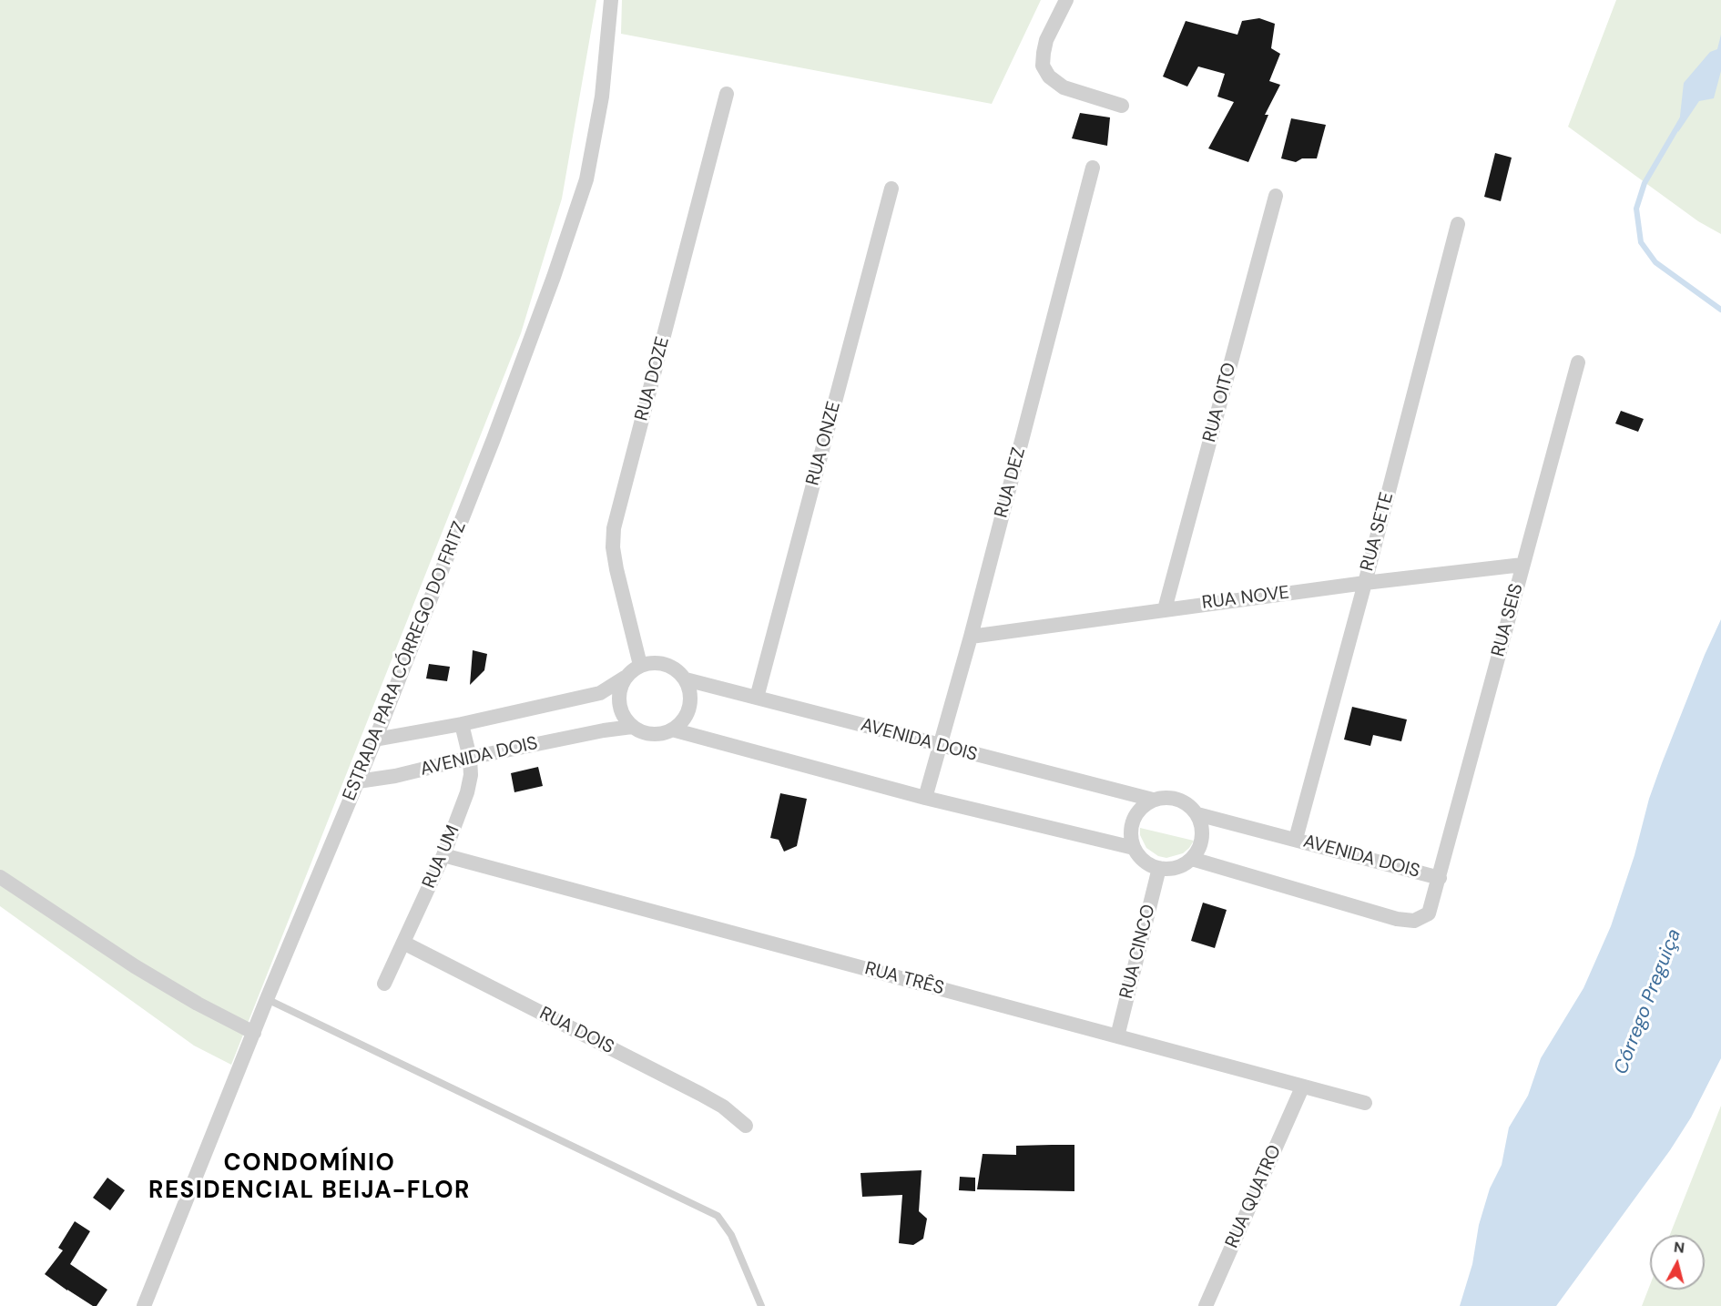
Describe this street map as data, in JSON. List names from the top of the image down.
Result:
{
  "streets": {
    "street": [
      "RUA DOZE",
      "RUA OITO",
      "RUA ONZE",
      "RUA DEZ",
      "RUA SETE",
      "RUA NOVE",
      "RUA SEIS",
      "ESTRADA PARA CÓRREGO DO FRITZ",
      "AVENIDA DOIS",
      "RUA UM",
      "RUA CINCO",
      "RUA TRÊS",
      "RUA DOIS",
      "RUA QUATRO"
    ]
  },
  "crossings": [
    ["RUA DOZE", "AVENIDA DOIS"],
    ["RUA OITO", "RUA NOVE"],
    ["RUA ONZE", "AVENIDA DOIS"],
    ["RUA DEZ", "RUA NOVE"],
    ["RUA DEZ", "AVENIDA DOIS"],
    ["RUA SETE", "RUA NOVE"],
    ["RUA SETE", "AVENIDA DOIS"],
    ["RUA NOVE", "RUA SEIS"],
    ["RUA SEIS", "AVENIDA DOIS"],
    ["ESTRADA PARA CÓRREGO DO FRITZ", "AVENIDA DOIS"],
    ["AVENIDA DOIS", "RUA UM"],
    ["AVENIDA DOIS", "RUA CINCO"],
    ["RUA UM", "RUA TRÊS"],
    ["RUA UM", "RUA DOIS"],
    ["RUA CINCO", "RUA TRÊS"],
    ["RUA TRÊS", "RUA QUATRO"]
  ],
  "districts": ["CONDOMÍNIO RESIDENCIAL BEIJA-FLOR"],
  "water": ["Córrego Preguiça"],
  "north": "top"
}
